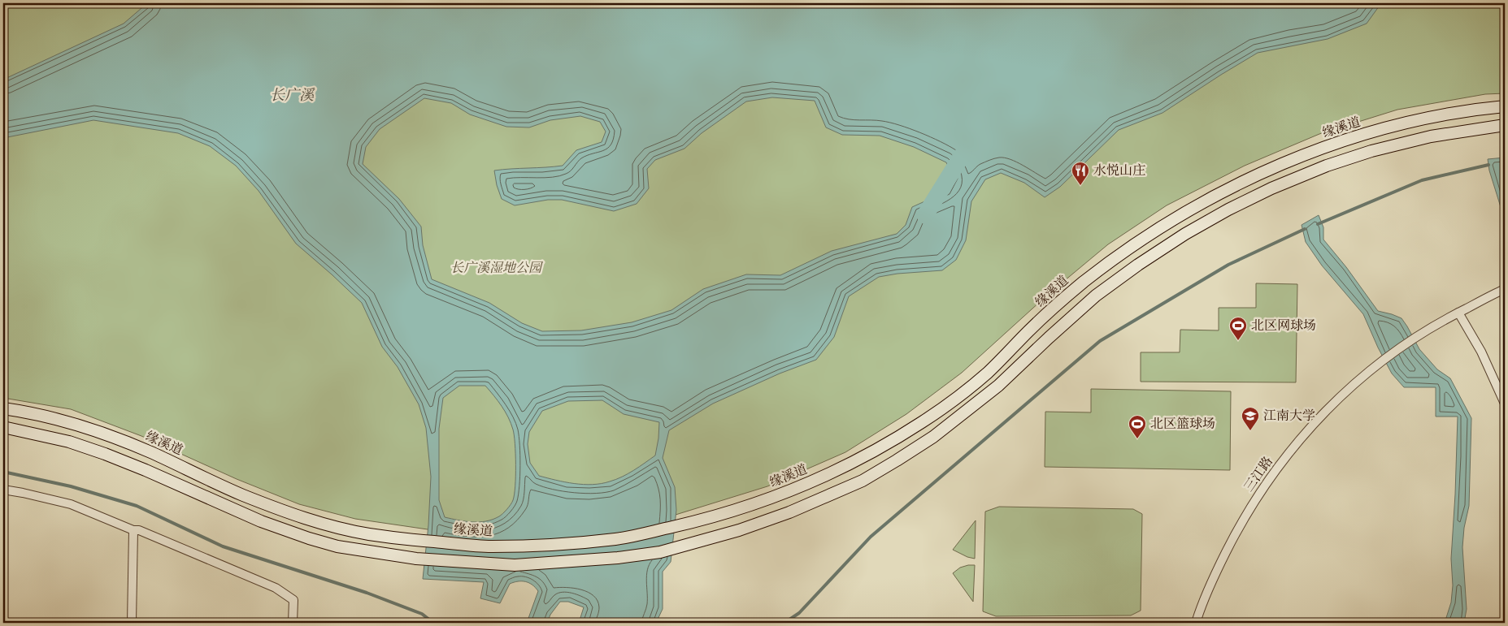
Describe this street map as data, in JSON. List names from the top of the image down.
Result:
{
  "streets": {
    "main road": ["缘溪道"],
    "street": ["三江路"]
  },
  "water": ["长广溪"],
  "parks": ["长广溪湿地公园"],
  "places": {
    "restaurant": ["水悦山庄"],
    "sports": ["北区网球场", "北区篮球场"],
    "school or university": ["江南大学"]
  }
}
